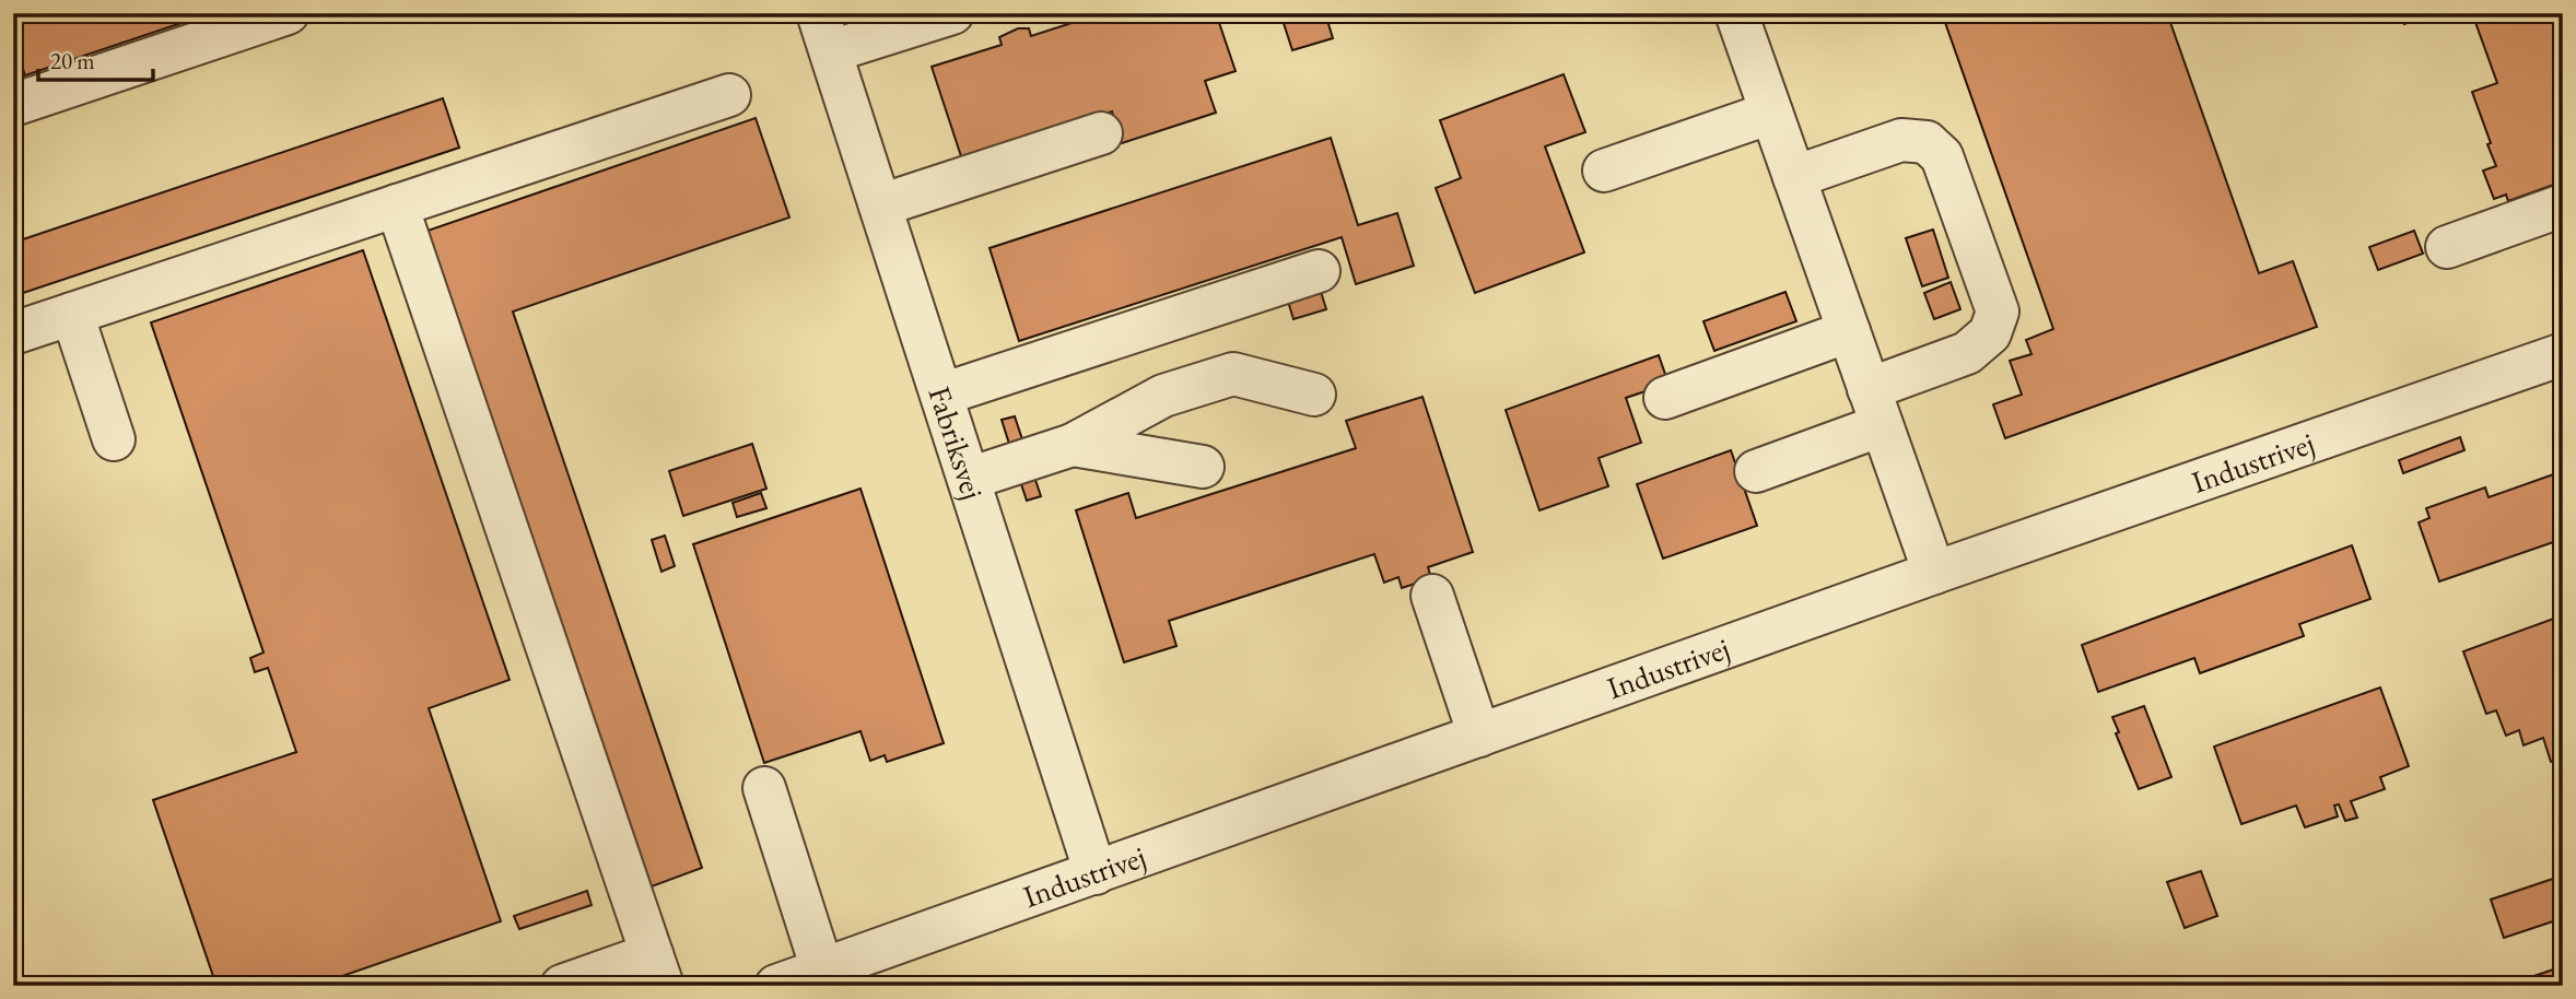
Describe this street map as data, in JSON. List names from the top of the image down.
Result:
{
  "streets": {
    "street": ["Fabriksvej", "Industrivej"]
  },
  "crossings": [
    ["Fabriksvej", "Industrivej"]
  ],
  "scale_bar": "20 m"
}
